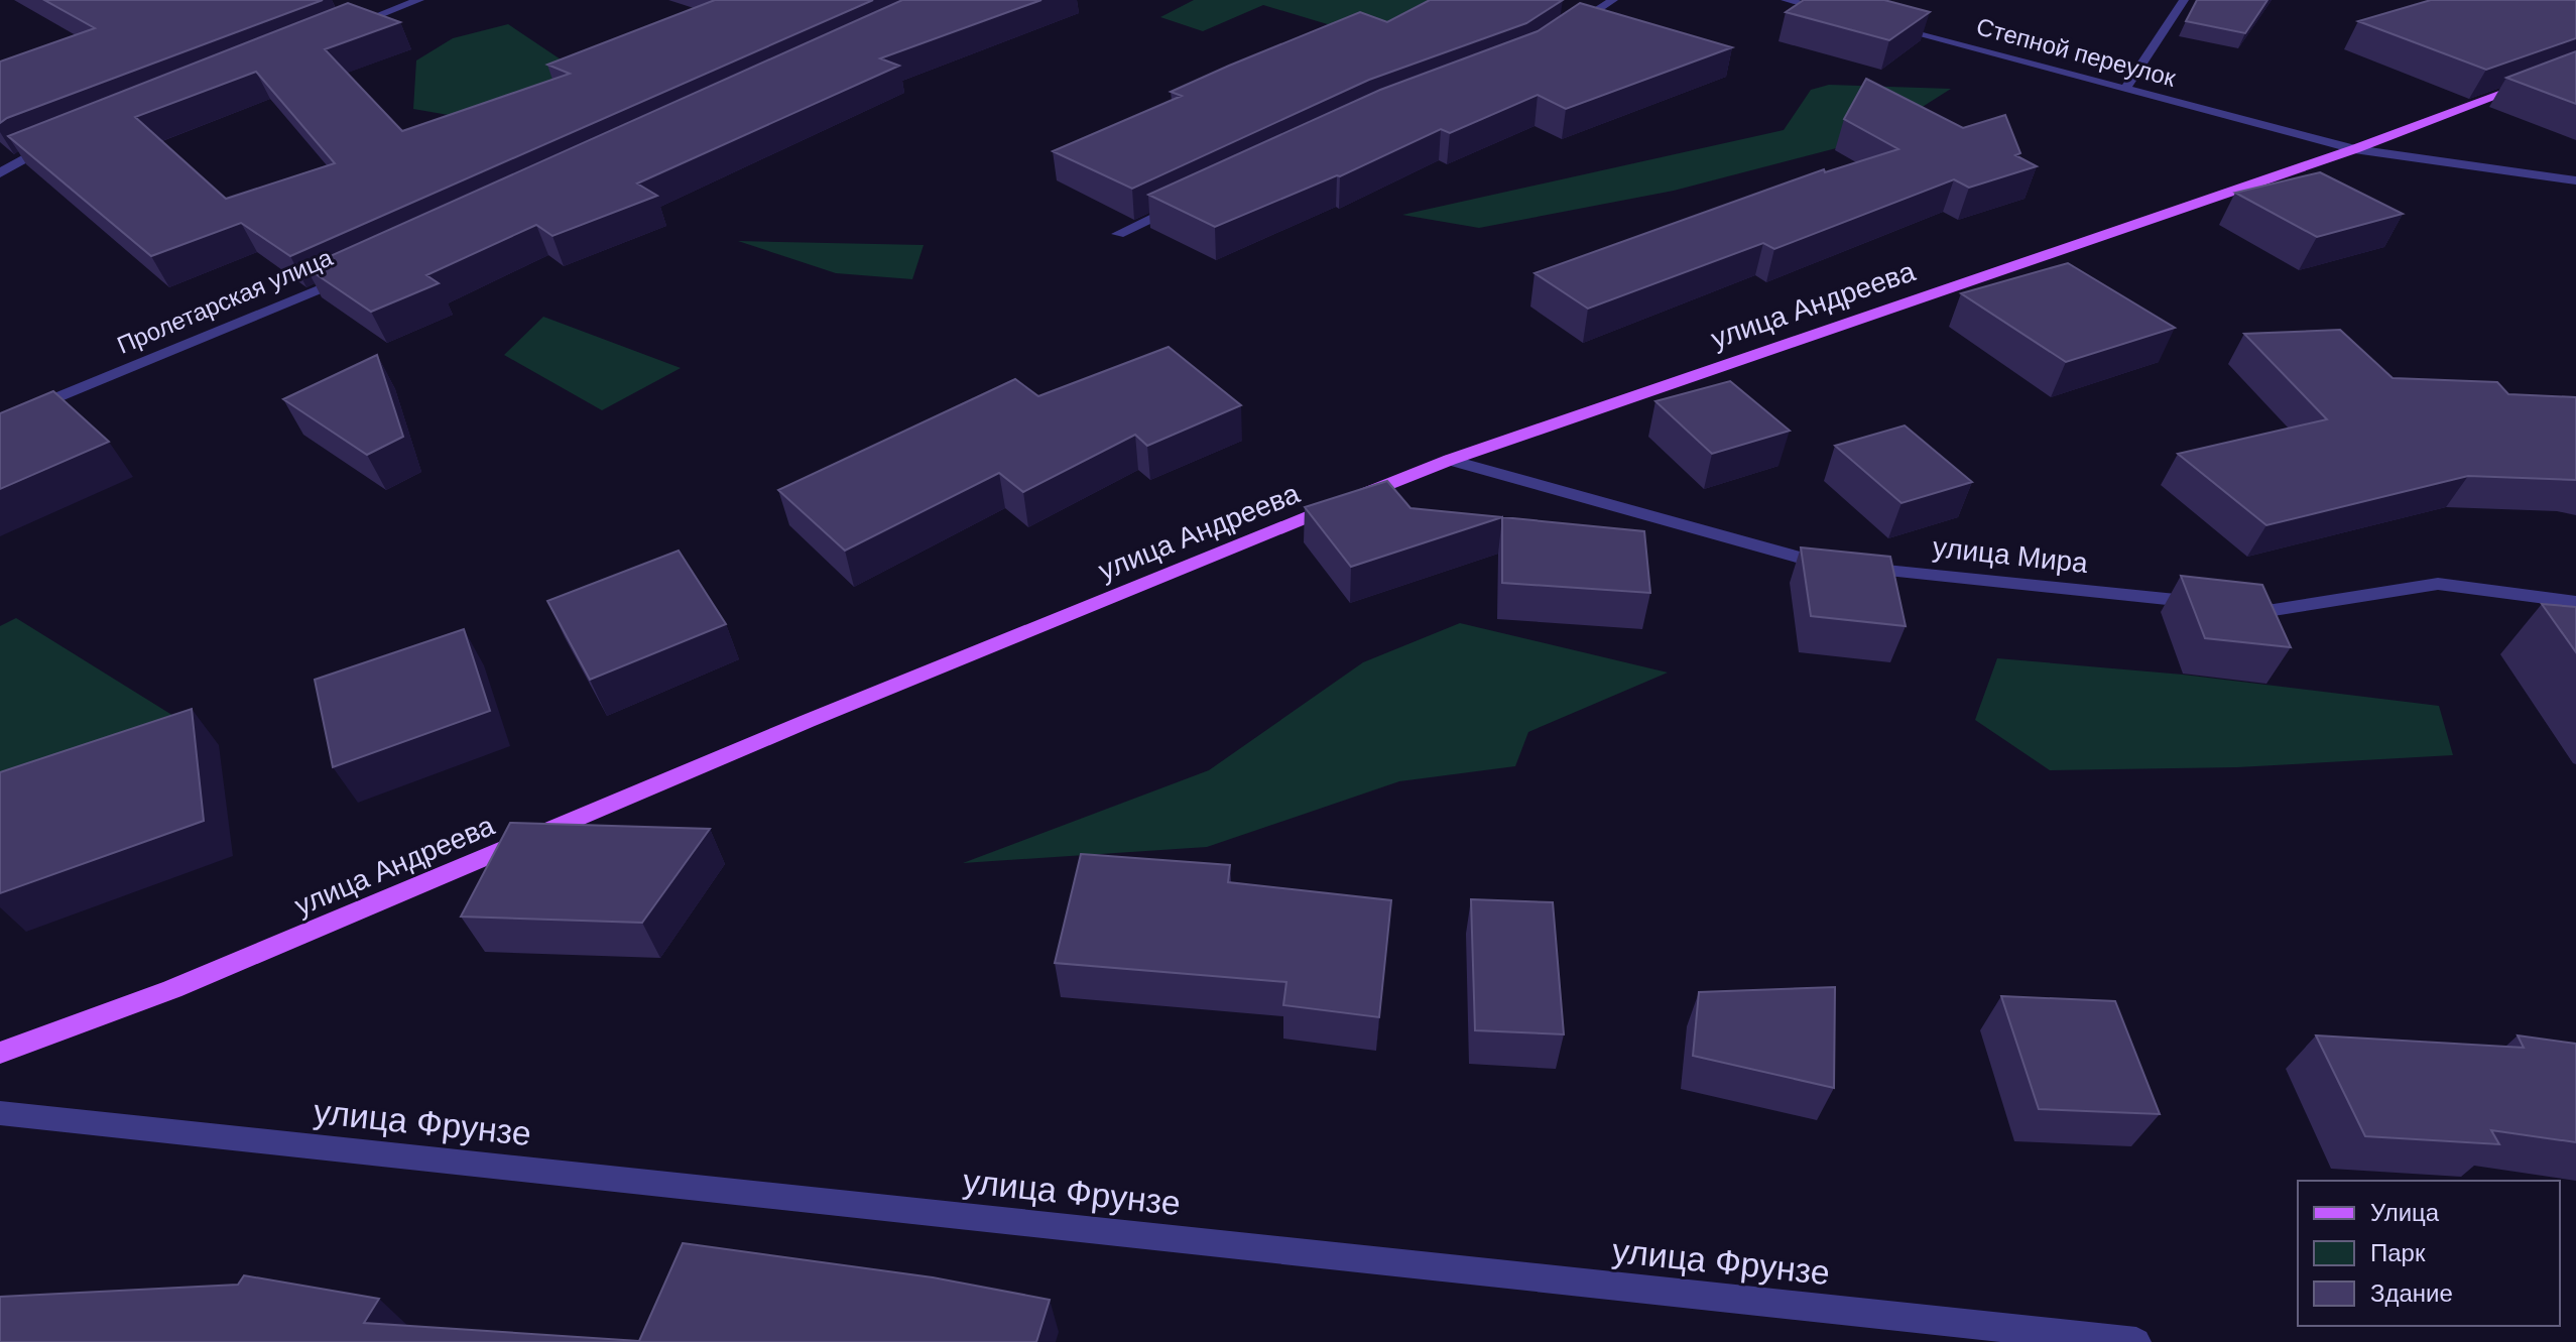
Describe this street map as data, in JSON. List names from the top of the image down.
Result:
{
  "streets": {
    "main road": ["улица Андреева"],
    "street": [
      "Степной переулок",
      "Пролетарская улица",
      "улица Мира",
      "улица Фрунзе"
    ]
  },
  "crossings": [
    ["Степной переулок", "улица Андреева"],
    ["улица Андреева", "улица Мира"]
  ],
  "legend": ["Улица", "Парк", "Здание"]
}
